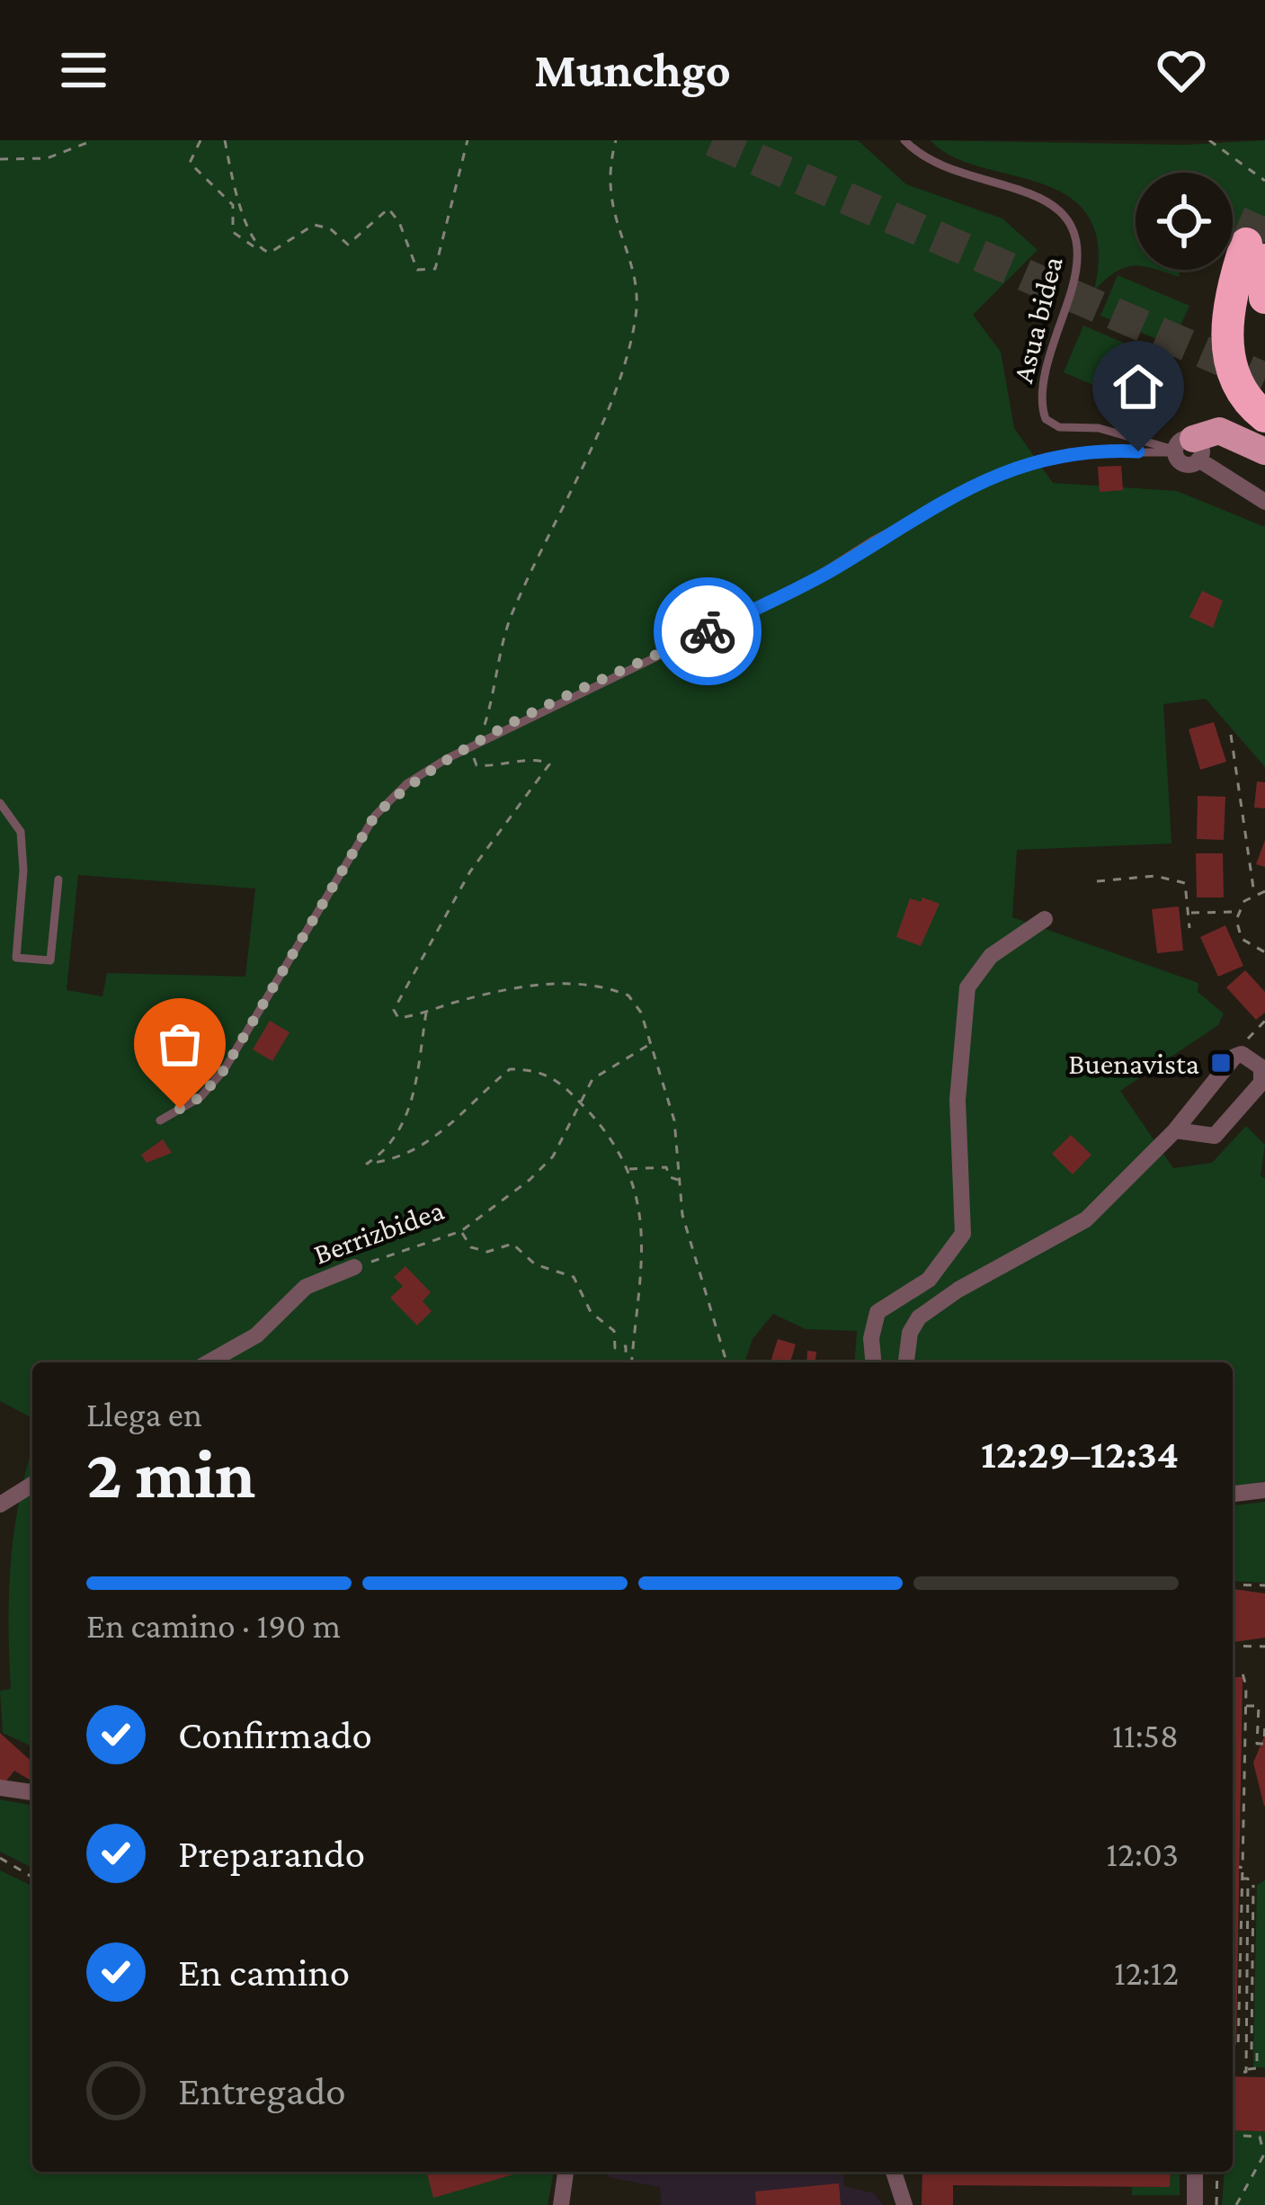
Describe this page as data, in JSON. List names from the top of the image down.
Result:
{
  "streets": {
    "street": ["Berrizbidea"],
    "lane": ["Asua bidea"]
  },
  "places": {
    "transit": ["Buenavista"]
  },
  "page": {
    "header": "Munchgo",
    "heading": ["2 min", "Llega en", "12:29–12:34"],
    "bar": "En camino · 190 m",
    "list": [
      ["Confirmado", "11:58"],
      ["Preparando", "12:03"],
      ["En camino", "12:12"],
      "Entregado"
    ]
  }
}
